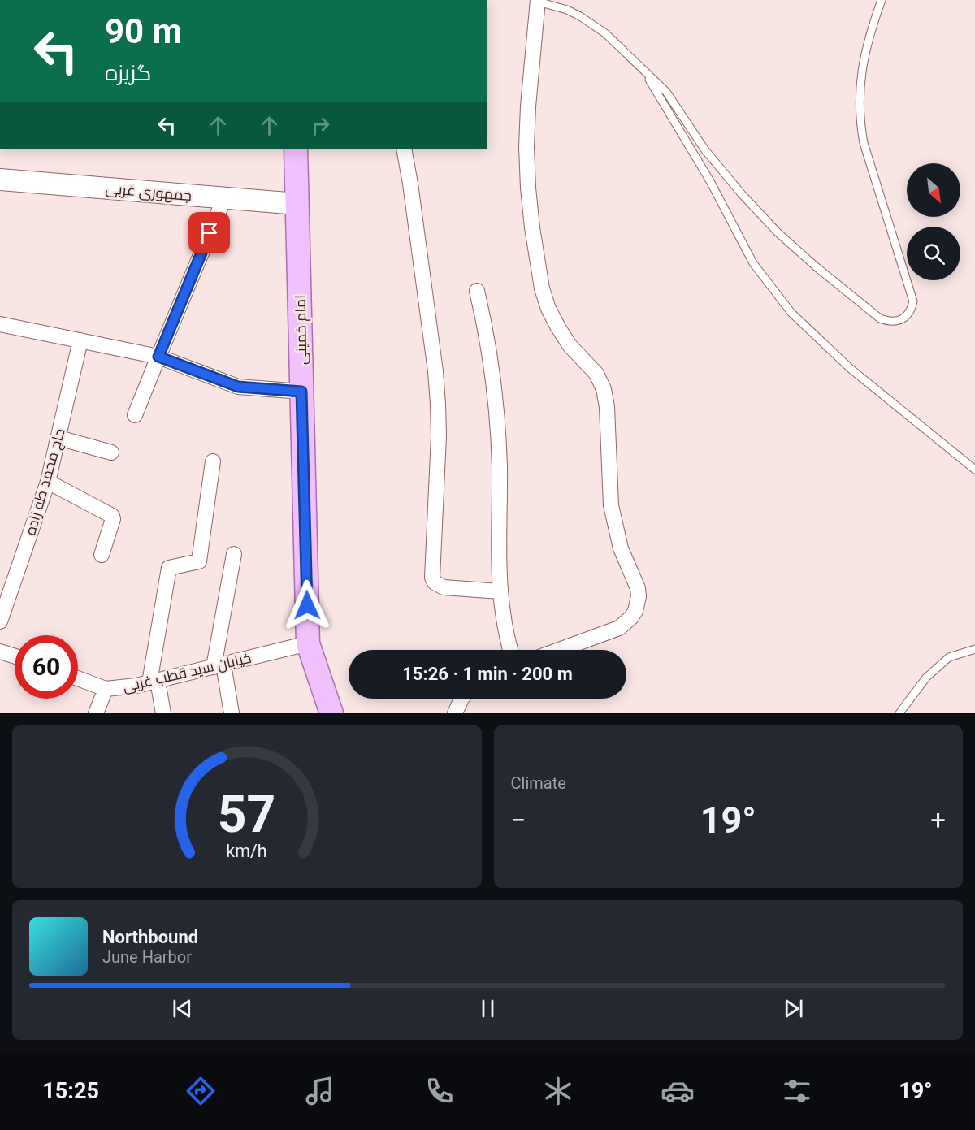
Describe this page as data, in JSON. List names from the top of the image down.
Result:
{
  "streets": {
    "main road": ["امام خمینی"],
    "street": ["جمهوری غربی", "حاج محمد طه زاده", "خیابان سید قطب غربی"]
  },
  "crossings": [
    ["جمهوری غربی", "امام خمینی"],
    ["امام خمینی", "خیابان سید قطب غربی"]
  ],
  "north": "bottom right",
  "page": {
    "turn": ["90 m", "گزیزه"],
    "limit": "60",
    "trip": "15:26 · 1 min · 200 m",
    "tile": "Climate",
    "heat": ["−", "19°", "+"],
    "song": ["Northbound", "June Harbor"],
    "tabs": ["15:25", "19°"],
    "gauge": ["57", "km/h"]
  }
}
